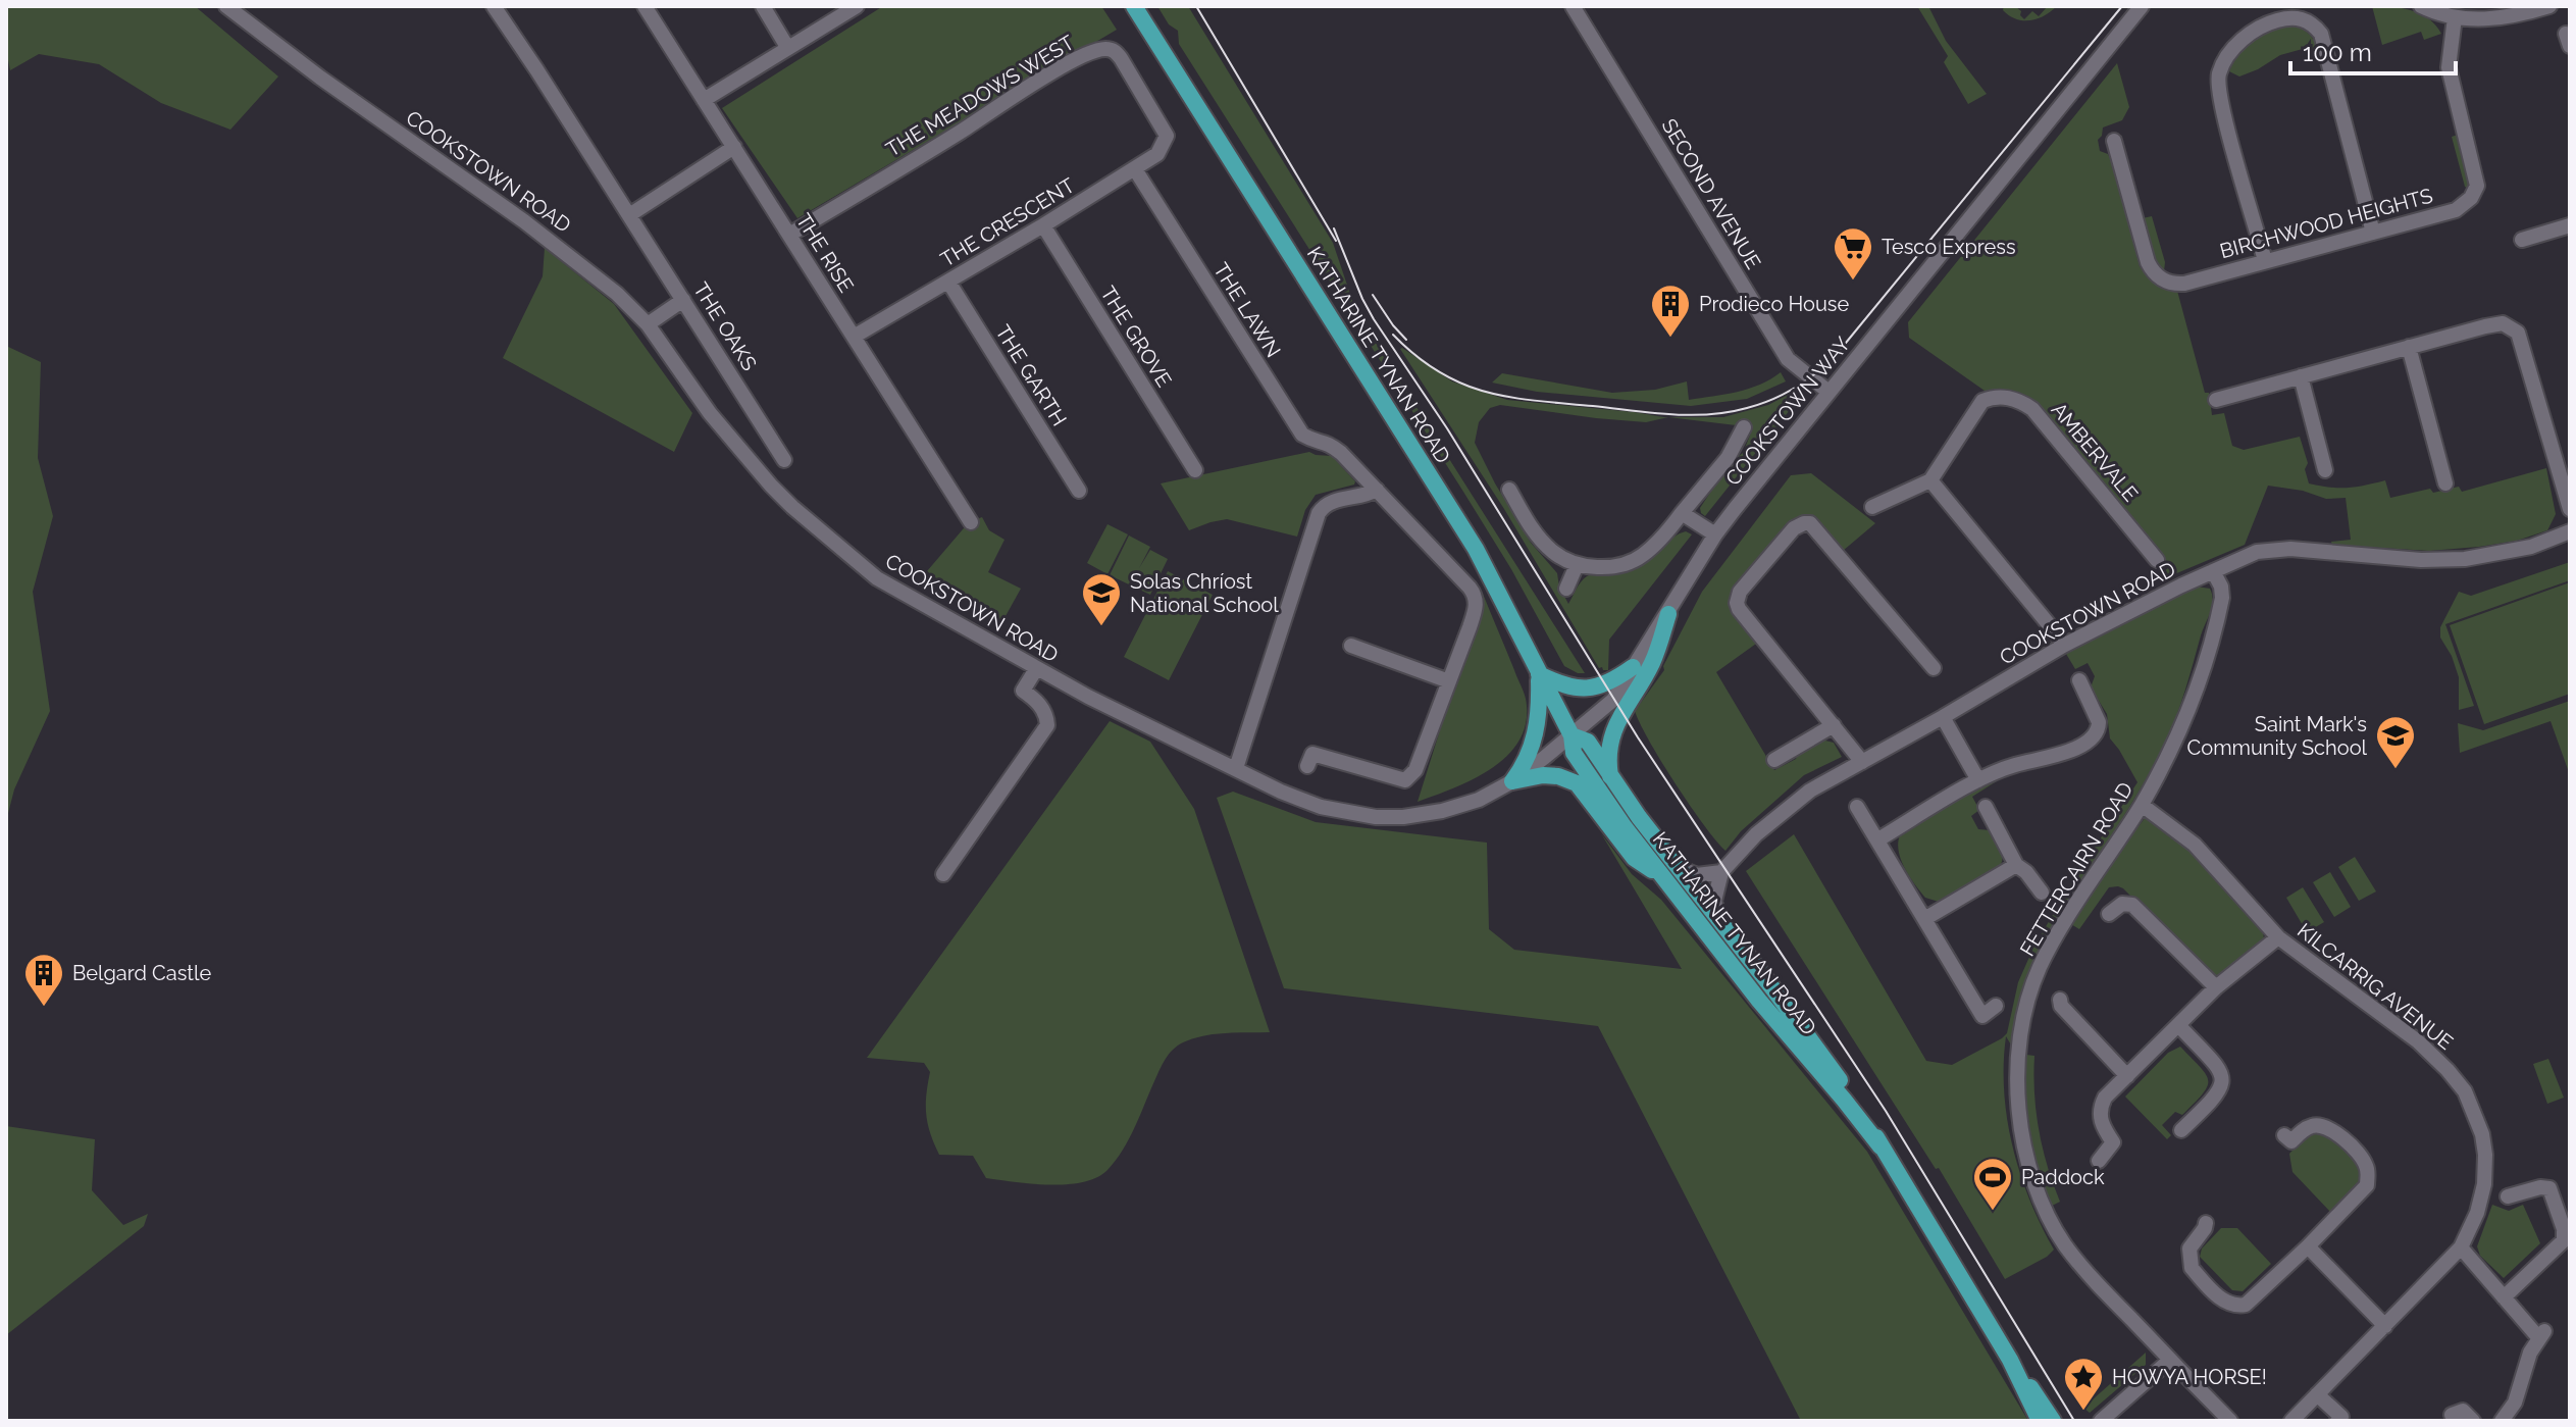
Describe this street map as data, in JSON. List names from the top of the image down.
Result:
{
  "streets": {
    "main road": ["KATHARINE TYNAN ROAD"],
    "street": [
      "THE MEADOWS WEST",
      "COOKSTOWN ROAD",
      "SECOND AVENUE",
      "THE CRESCENT",
      "BIRCHWOOD HEIGHTS",
      "THE RISE",
      "THE LAWN",
      "THE OAKS",
      "THE GROVE",
      "THE GARTH",
      "COOKSTOWN WAY",
      "AMBERVALE",
      "FETTERCAIRN ROAD",
      "KILCARRIG AVENUE"
    ]
  },
  "crossings": [
    ["THE MEADOWS WEST", "THE CRESCENT"],
    ["THE MEADOWS WEST", "THE RISE"],
    ["COOKSTOWN ROAD", "KATHARINE TYNAN ROAD"],
    ["COOKSTOWN ROAD", "COOKSTOWN WAY"],
    ["COOKSTOWN ROAD", "FETTERCAIRN ROAD"],
    ["SECOND AVENUE", "COOKSTOWN WAY"],
    ["THE CRESCENT", "THE RISE"],
    ["THE CRESCENT", "THE LAWN"],
    ["THE CRESCENT", "THE GROVE"],
    ["THE CRESCENT", "THE GARTH"],
    ["KATHARINE TYNAN ROAD", "COOKSTOWN WAY"],
    ["FETTERCAIRN ROAD", "KILCARRIG AVENUE"]
  ],
  "places": {
    "supermarket": ["Tesco Express"],
    "building": ["Prodieco House", "Belgard Castle"],
    "school or university": ["Solas Chríost National School", "Saint Mark's Community School"],
    "sports": ["Paddock"],
    "place": ["HOWYA HORSE!"]
  },
  "scale_bar": "100 m"
}
